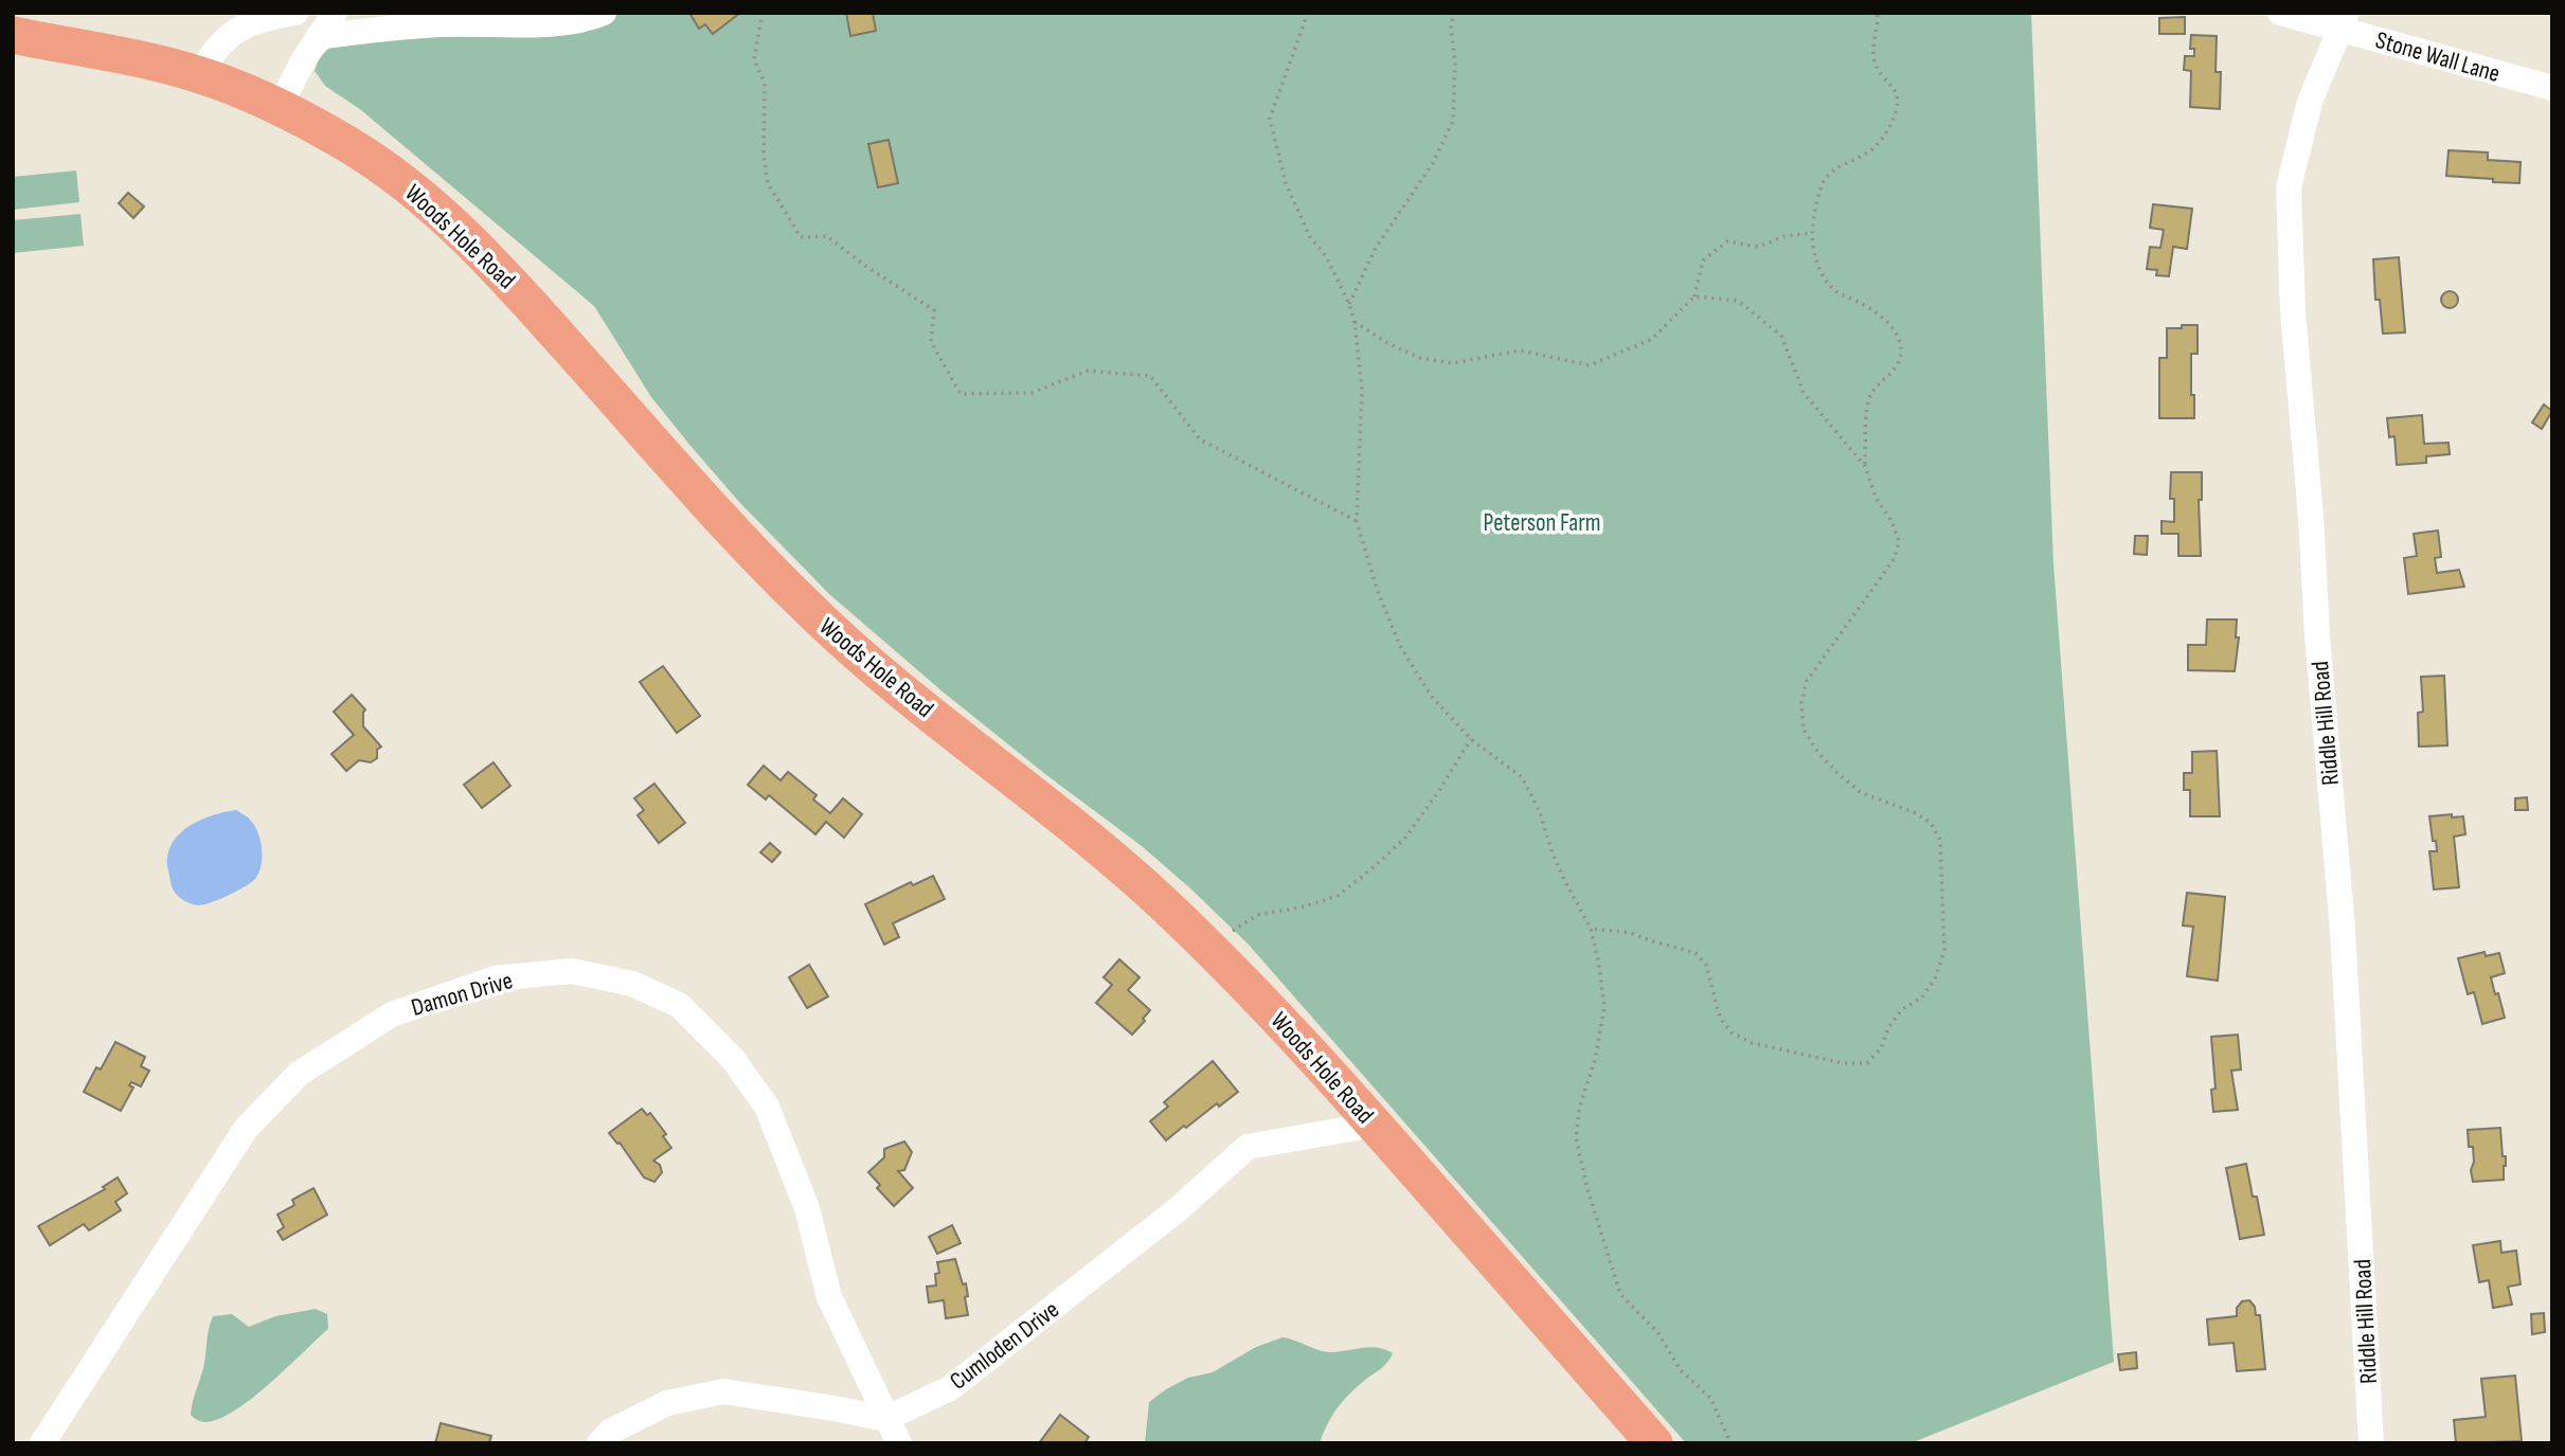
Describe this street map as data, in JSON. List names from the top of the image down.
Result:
{
  "streets": {
    "highway": ["Woods Hole Road"],
    "street": [
      "Stone Wall Lane",
      "Riddle Hill Road",
      "Damon Drive",
      "Cumloden Drive"
    ]
  },
  "crossings": [
    ["Stone Wall Lane", "Riddle Hill Road"],
    ["Woods Hole Road", "Cumloden Drive"],
    ["Damon Drive", "Cumloden Drive"]
  ],
  "parks": ["Peterson Farm"]
}
